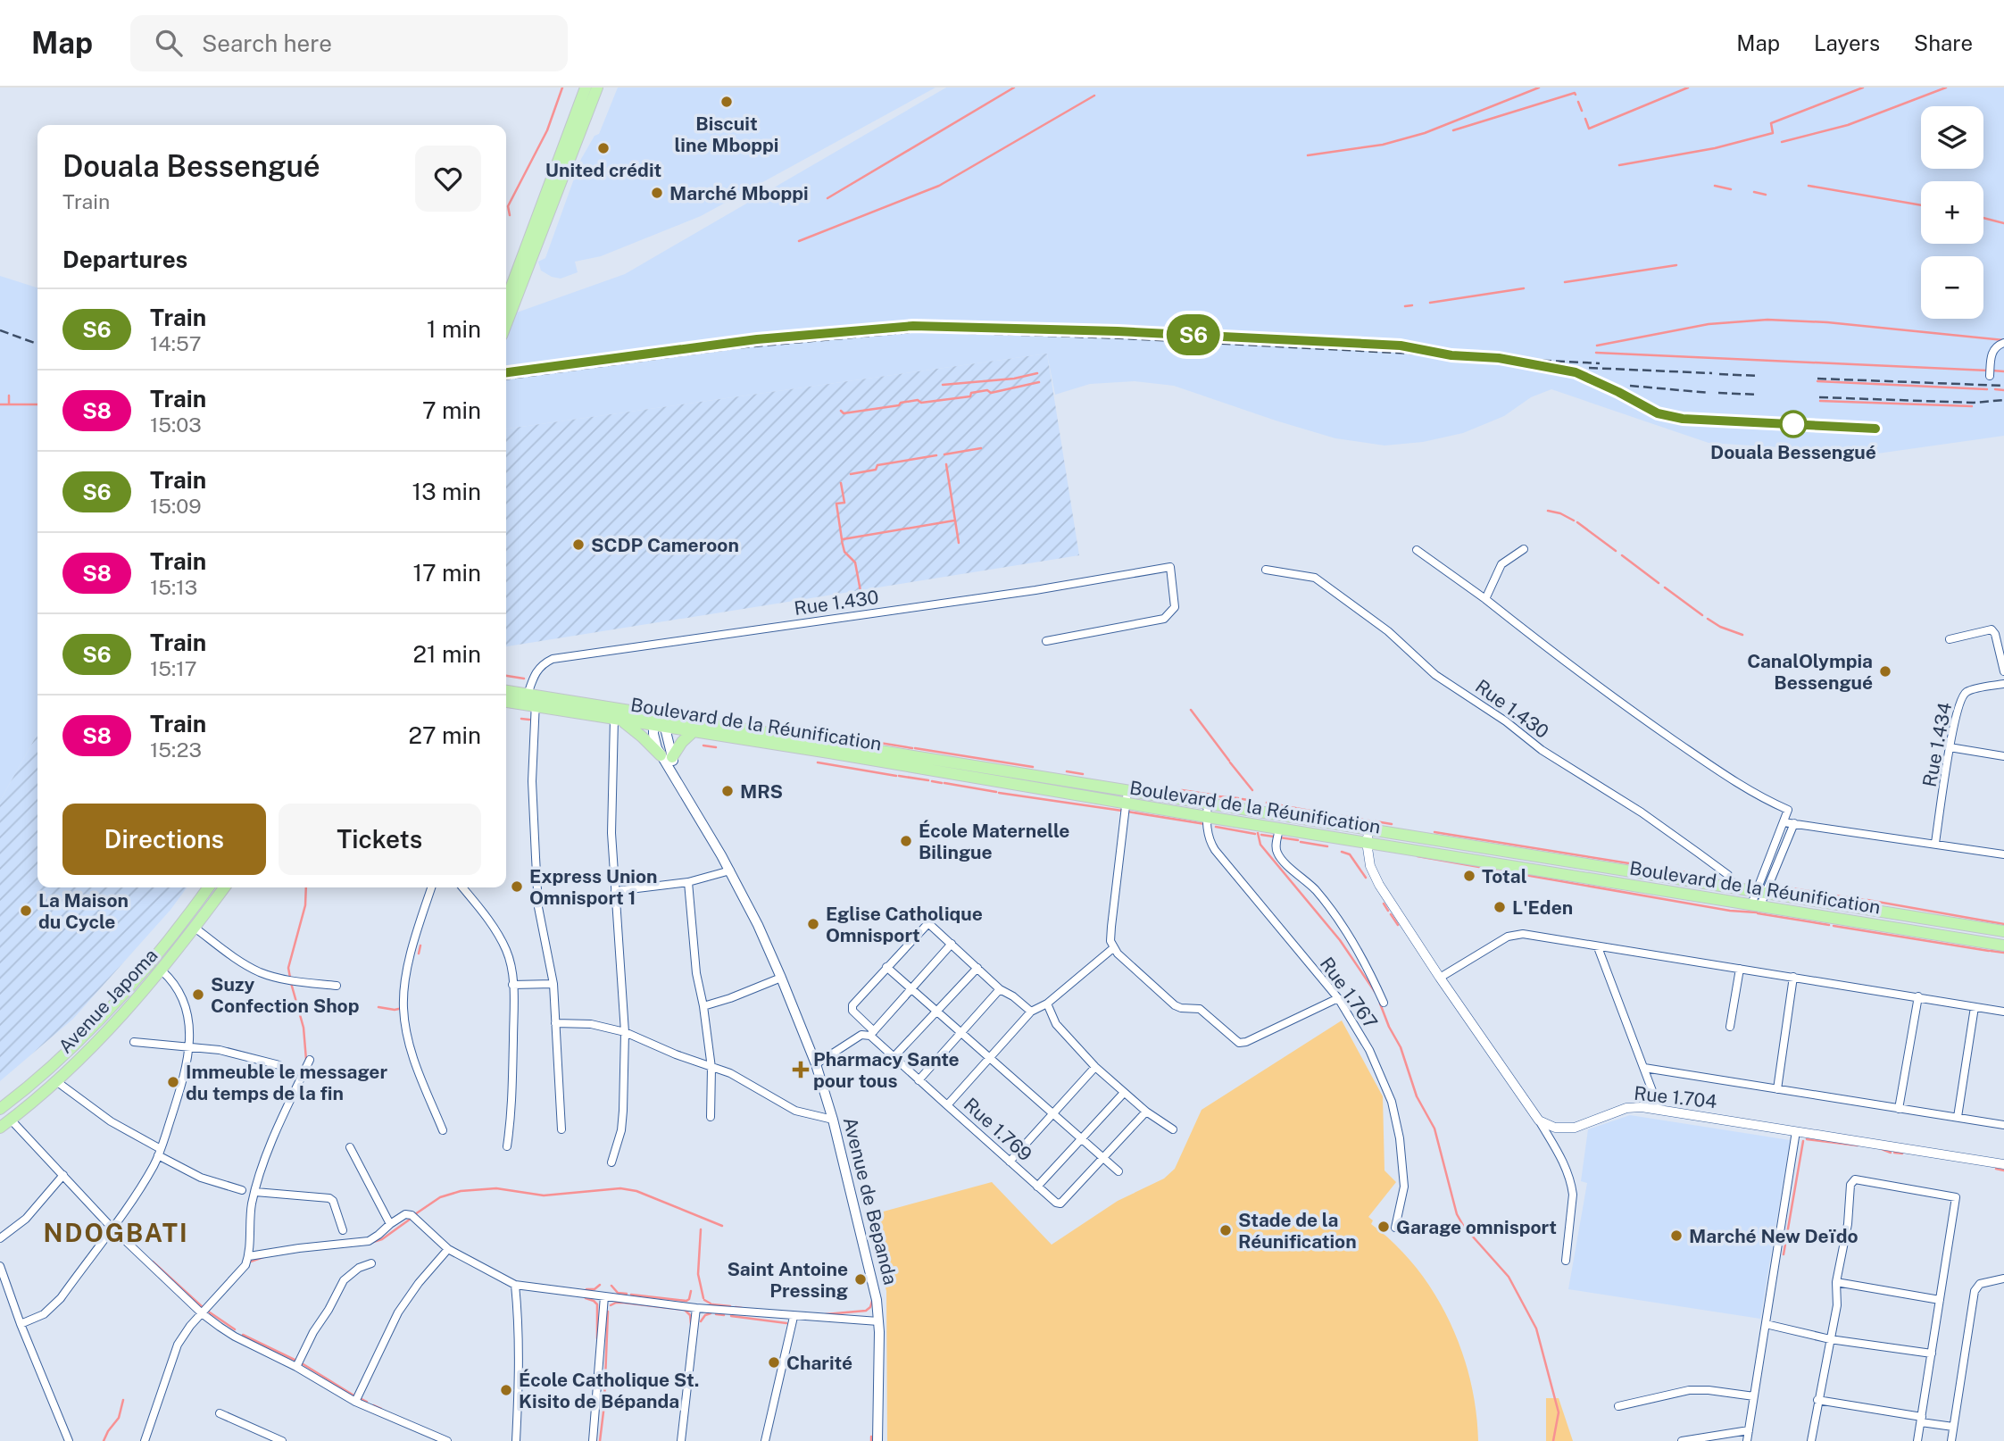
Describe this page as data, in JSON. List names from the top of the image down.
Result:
{
  "streets": {
    "main road": ["Boulevard de la Réunification", "Avenue Japoma", "Avenue de Bepanda"],
    "street": [
      "Rue 1.430",
      "Rue 1.434",
      "Rue 1.767",
      "Rue 1.704",
      "Rue 1.769"
    ]
  },
  "crossings": [
    ["Rue 1.430", "Boulevard de la Réunification"],
    ["Boulevard de la Réunification", "Rue 1.767"],
    ["Boulevard de la Réunification", "Avenue de Bepanda"]
  ],
  "districts": ["NDOGBATI"],
  "places": {
    "other": [
      "Biscuit line Mboppi",
      "United crédit",
      "Marché Mboppi",
      "Douala Bessengué",
      "SCDP Cameroon",
      "CanalOlympia Bessengué",
      "MRS",
      "École Maternelle Bilingue",
      "Total",
      "Express Union Omnisport 1",
      "L'Eden",
      "La Maison du Cycle",
      "Eglise Catholique Omnisport",
      "Suzy Confection Shop",
      "Immeuble le messager du temps de la fin",
      "Garage omnisport",
      "Stade de la Réunification",
      "Marché New Deïdo",
      "Saint Antoine Pressing",
      "Charité",
      "École Catholique St. Kisito de Bépanda"
    ],
    "health": ["Pharmacy Sante pour tous"]
  },
  "page": {
    "header": "Map",
    "search": "Search here",
    "nav": ["Map", "Layers", "Share"],
    "on_map": "S6",
    "map_buttons": ["+", "−"],
    "heading": [
      ["Douala Bessengué", "Train"],
      "Departures"
    ],
    "list": [
      {
        "mark": "S6",
        "name": "Train",
        "note": "14:57",
        "value": "1 min"
      },
      {
        "mark": "S8",
        "name": "Train",
        "note": "15:03",
        "value": "7 min"
      },
      {
        "mark": "S6",
        "name": "Train",
        "note": "15:09",
        "value": "13 min"
      },
      {
        "mark": "S8",
        "name": "Train",
        "note": "15:13",
        "value": "17 min"
      },
      {
        "mark": "S6",
        "name": "Train",
        "note": "15:17",
        "value": "21 min"
      },
      {
        "mark": "S8",
        "name": "Train",
        "note": "15:23",
        "value": "27 min"
      }
    ],
    "buttons": ["Directions", "Tickets"]
  }
}
